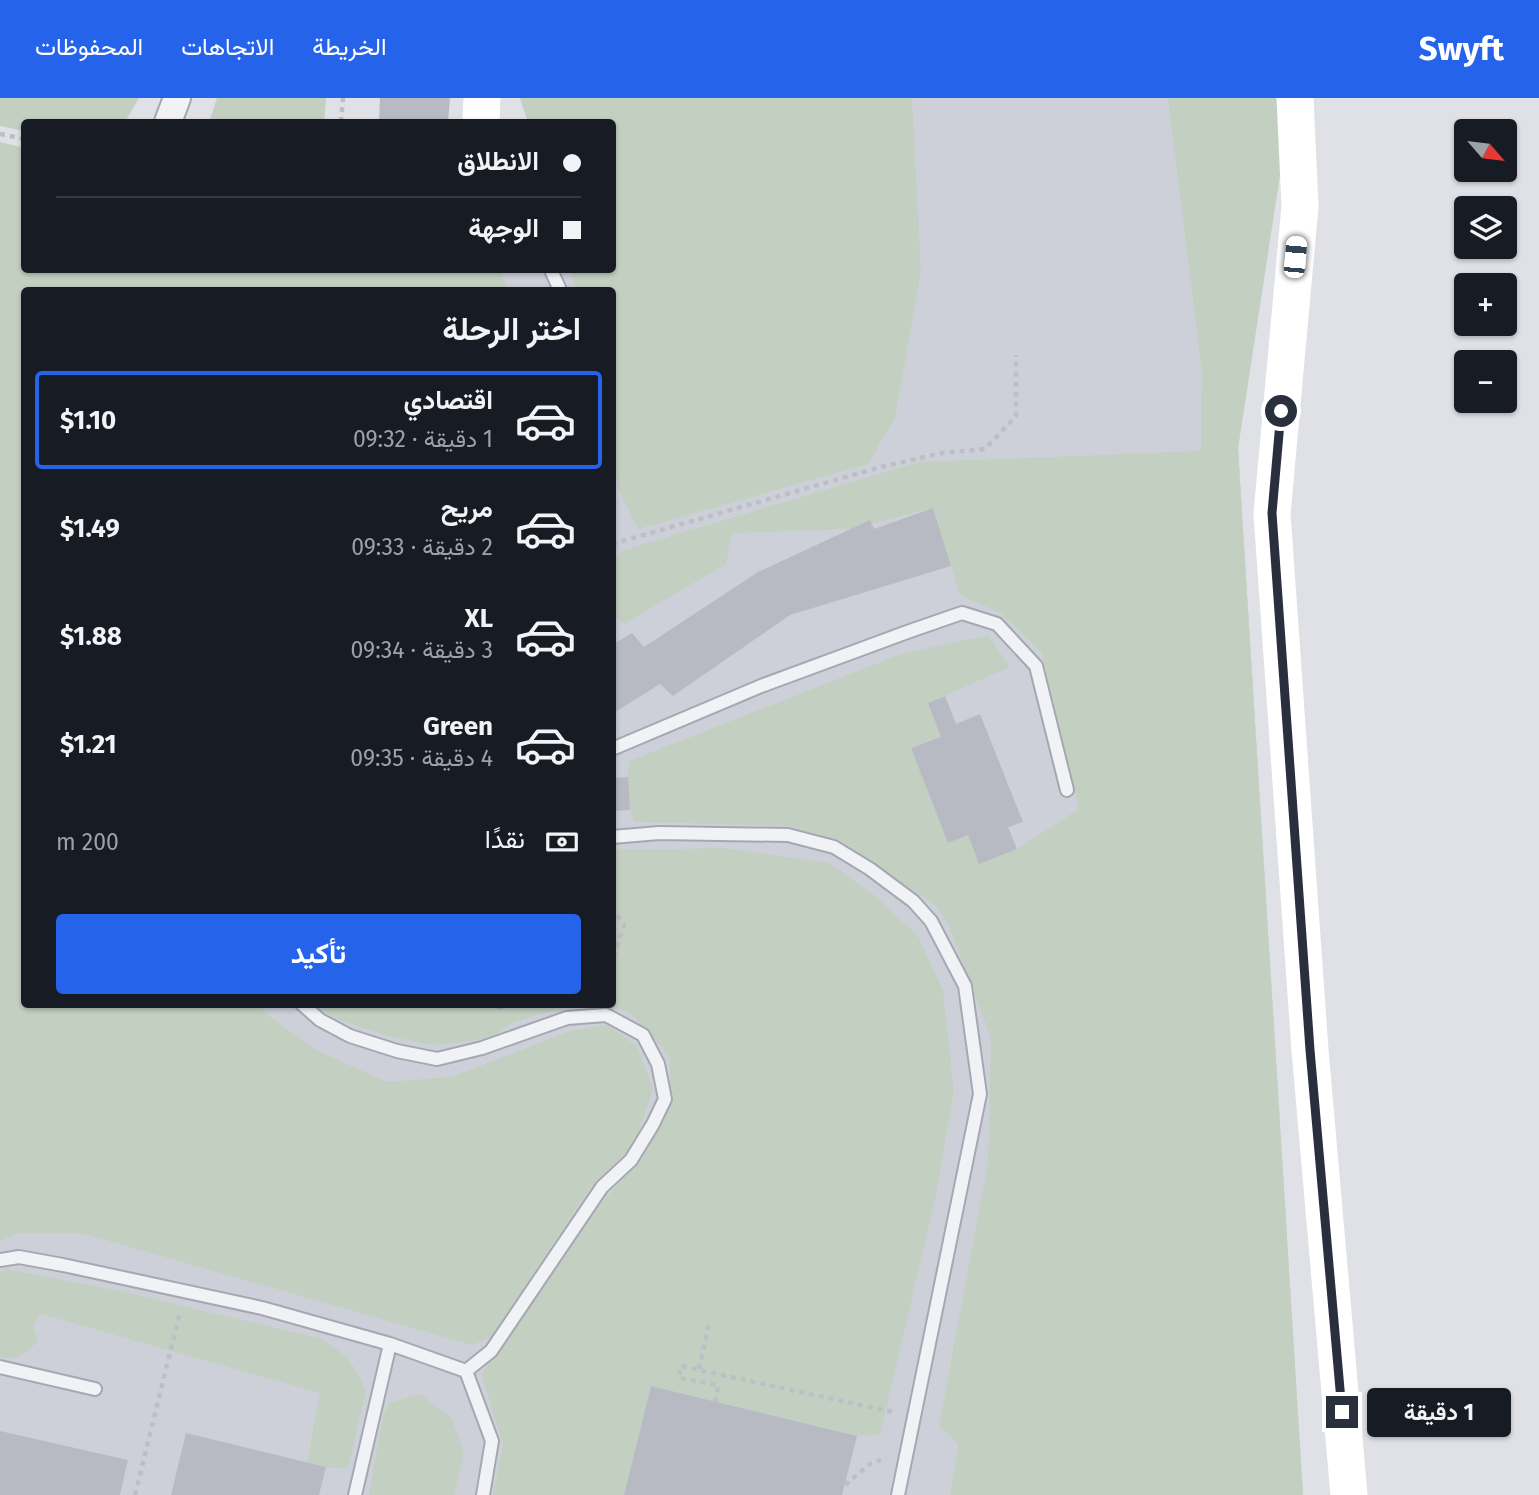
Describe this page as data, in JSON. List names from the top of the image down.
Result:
{
  "north": "bottom right",
  "page": {
    "header": "Swyft",
    "nav": ["الخريطة", "الاتجاهات", "المحفوظات"],
    "map_buttons": ["+", "−"],
    "banner": ["الانطلاق", "الوجهة"],
    "heading": "اختر الرحلة",
    "list": [
      {
        "name": "اقتصادي",
        "note": "1 دقيقة · 09:32",
        "value": "$1.10"
      },
      {
        "name": "مريح",
        "note": "2 دقيقة · 09:33",
        "value": "$1.49"
      },
      {
        "name": "XL",
        "note": "3 دقيقة · 09:34",
        "value": "$1.88"
      },
      {
        "name": "Green",
        "note": "4 دقيقة · 09:35",
        "value": "$1.21"
      }
    ],
    "pay": ["نقدًا", "200 m"],
    "buttons": "تأكيد",
    "bubble": "1 دقيقة"
  }
}
